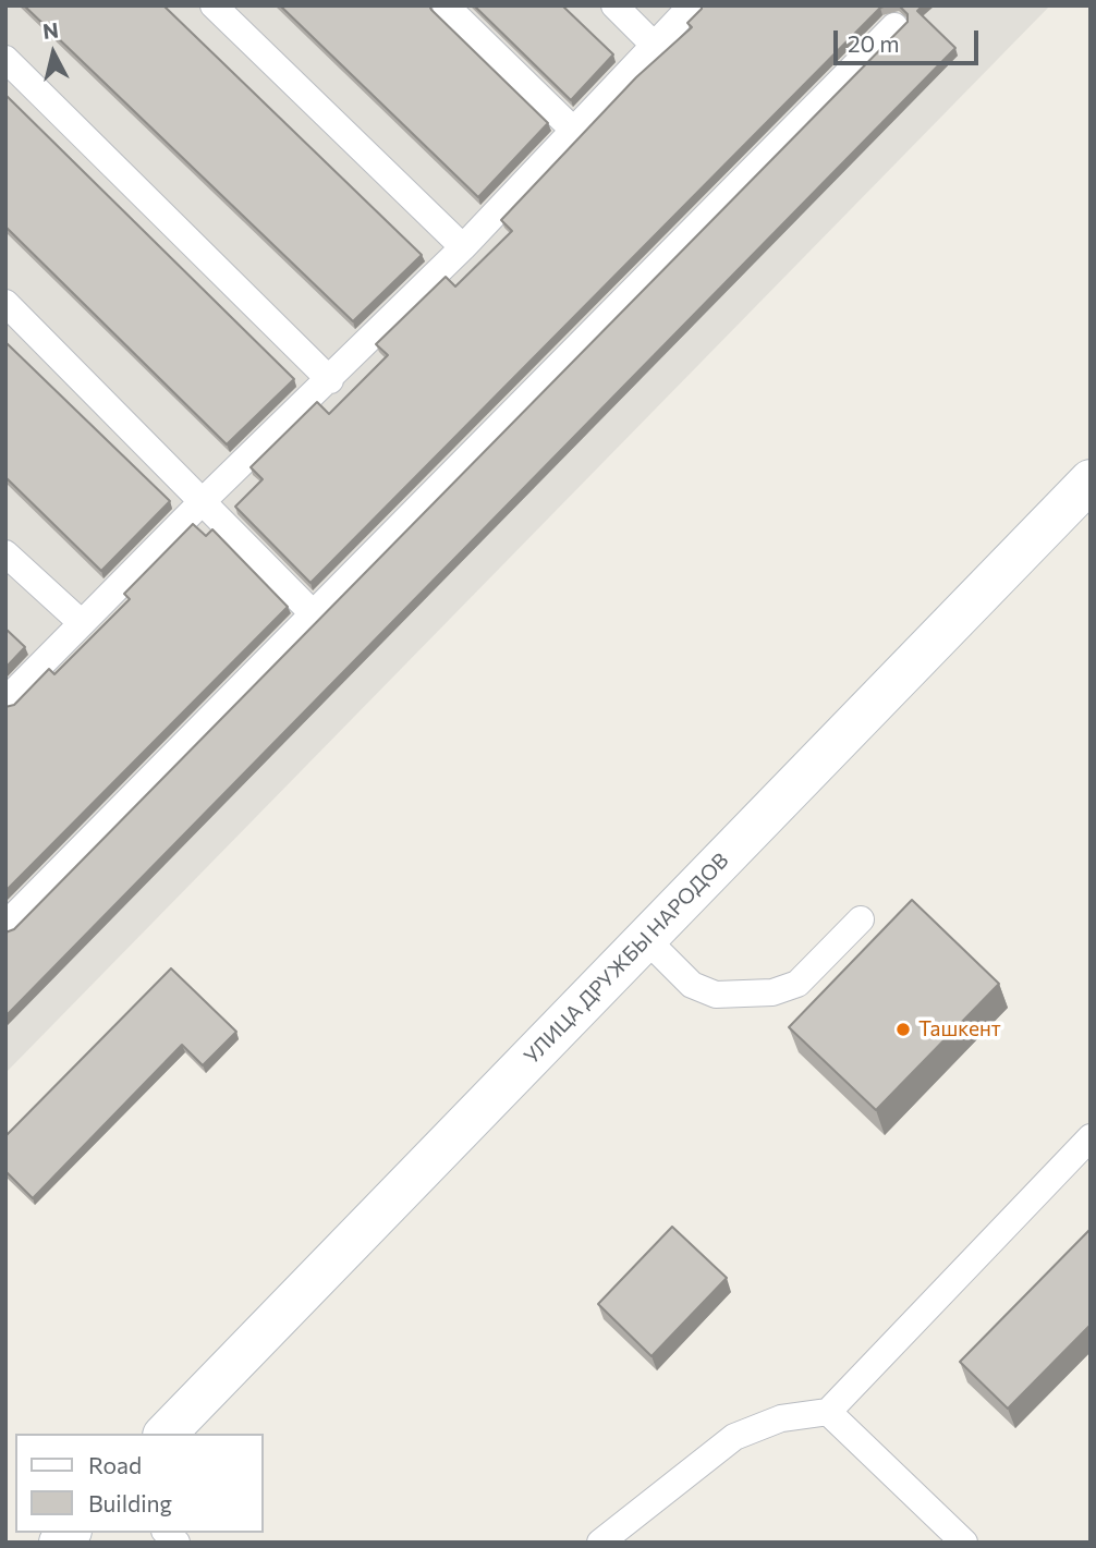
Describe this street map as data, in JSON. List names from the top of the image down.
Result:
{
  "streets": {
    "main road": ["УЛИЦА ДРУЖБЫ НАРОДОВ"]
  },
  "places": ["Ташкент"],
  "legend": ["Road", "Building"],
  "scale_bar": "20 m",
  "north": "top"
}
